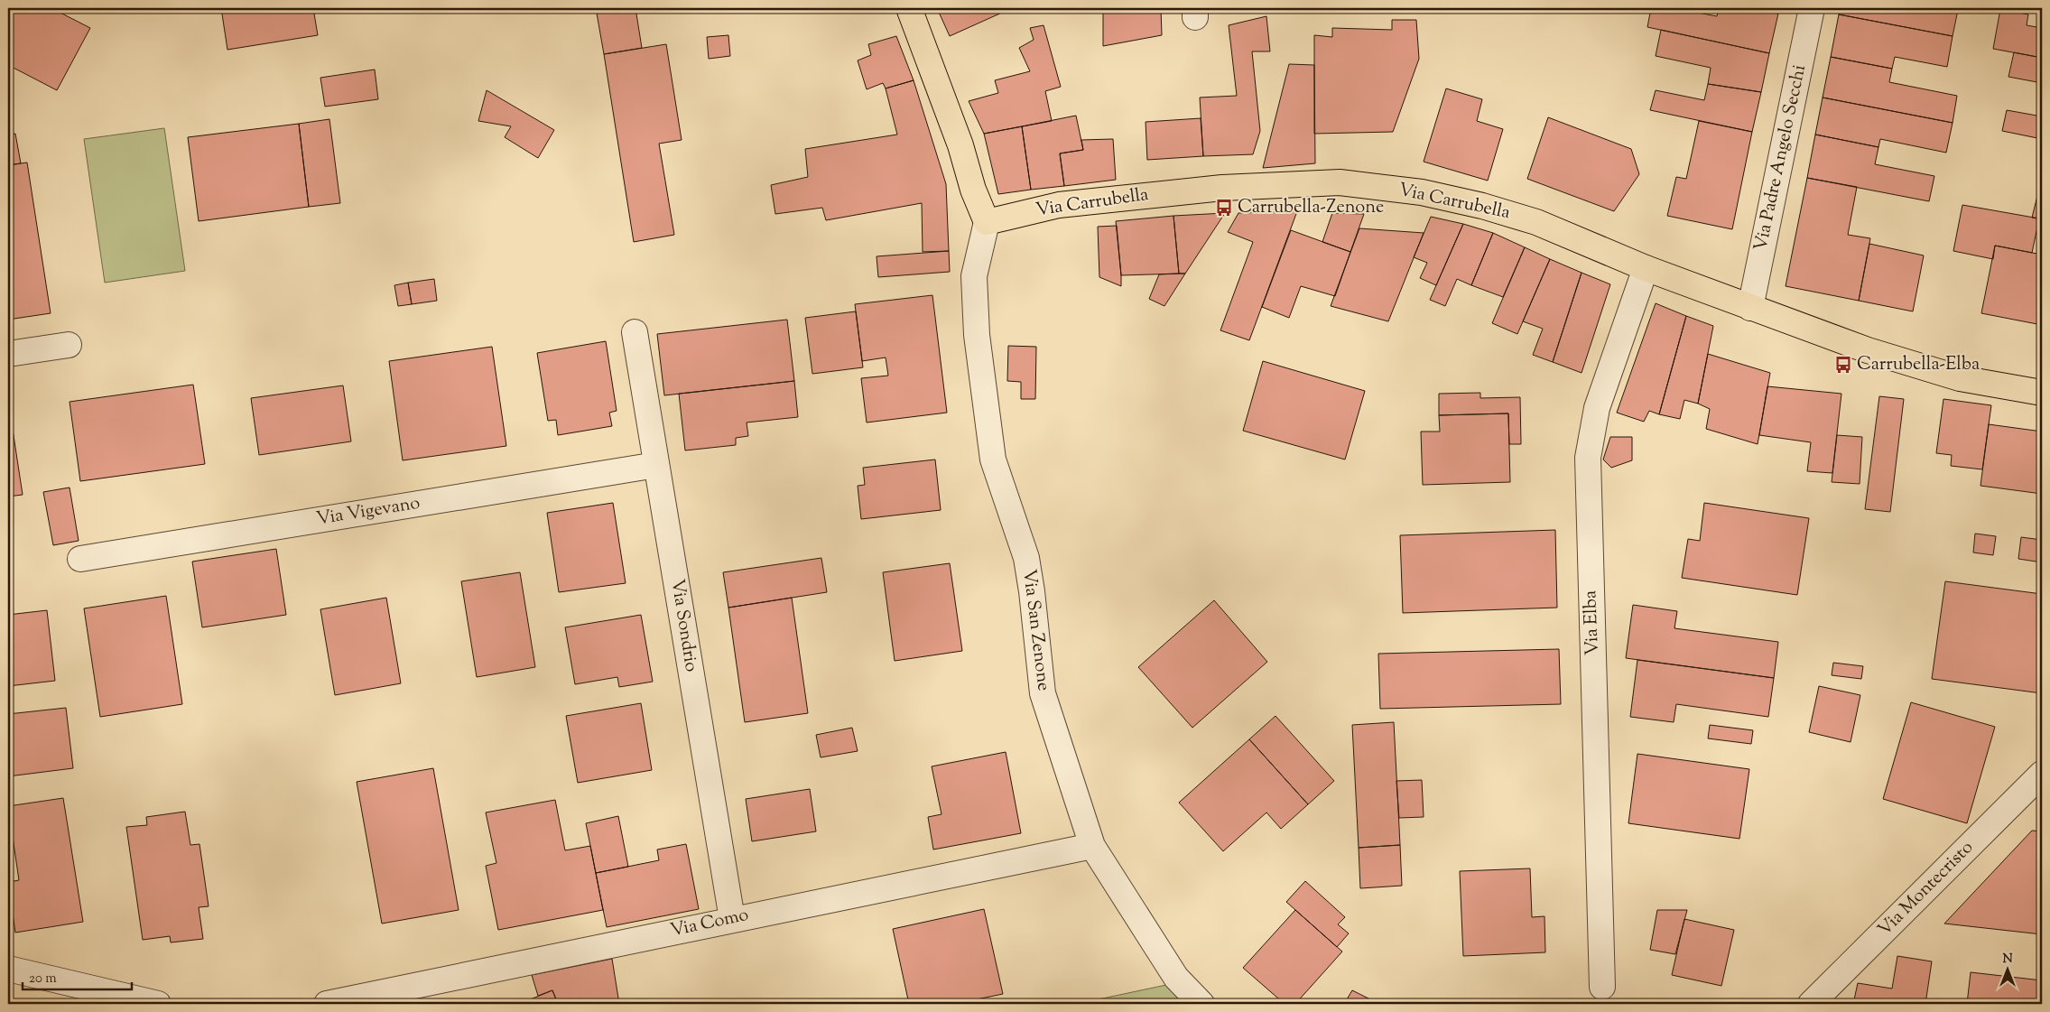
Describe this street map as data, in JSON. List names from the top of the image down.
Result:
{
  "streets": {
    "main road": ["Via Carrubella"],
    "street": [
      "Via Padre Angelo Secchi",
      "Via Vigevano",
      "Via Elba",
      "Via Sondrio",
      "Via San Zenone",
      "Via Montecristo",
      "Via Como"
    ]
  },
  "crossings": [
    ["Via Padre Angelo Secchi", "Via Carrubella"],
    ["Via Carrubella", "Via Elba"],
    ["Via Carrubella", "Via San Zenone"],
    ["Via Vigevano", "Via Sondrio"],
    ["Via Sondrio", "Via Como"],
    ["Via San Zenone", "Via Como"]
  ],
  "places": {
    "bus stop": ["Carrubella-Zenone", "Carrubella-Elba"]
  },
  "scale_bar": "20 m",
  "north": "top"
}
